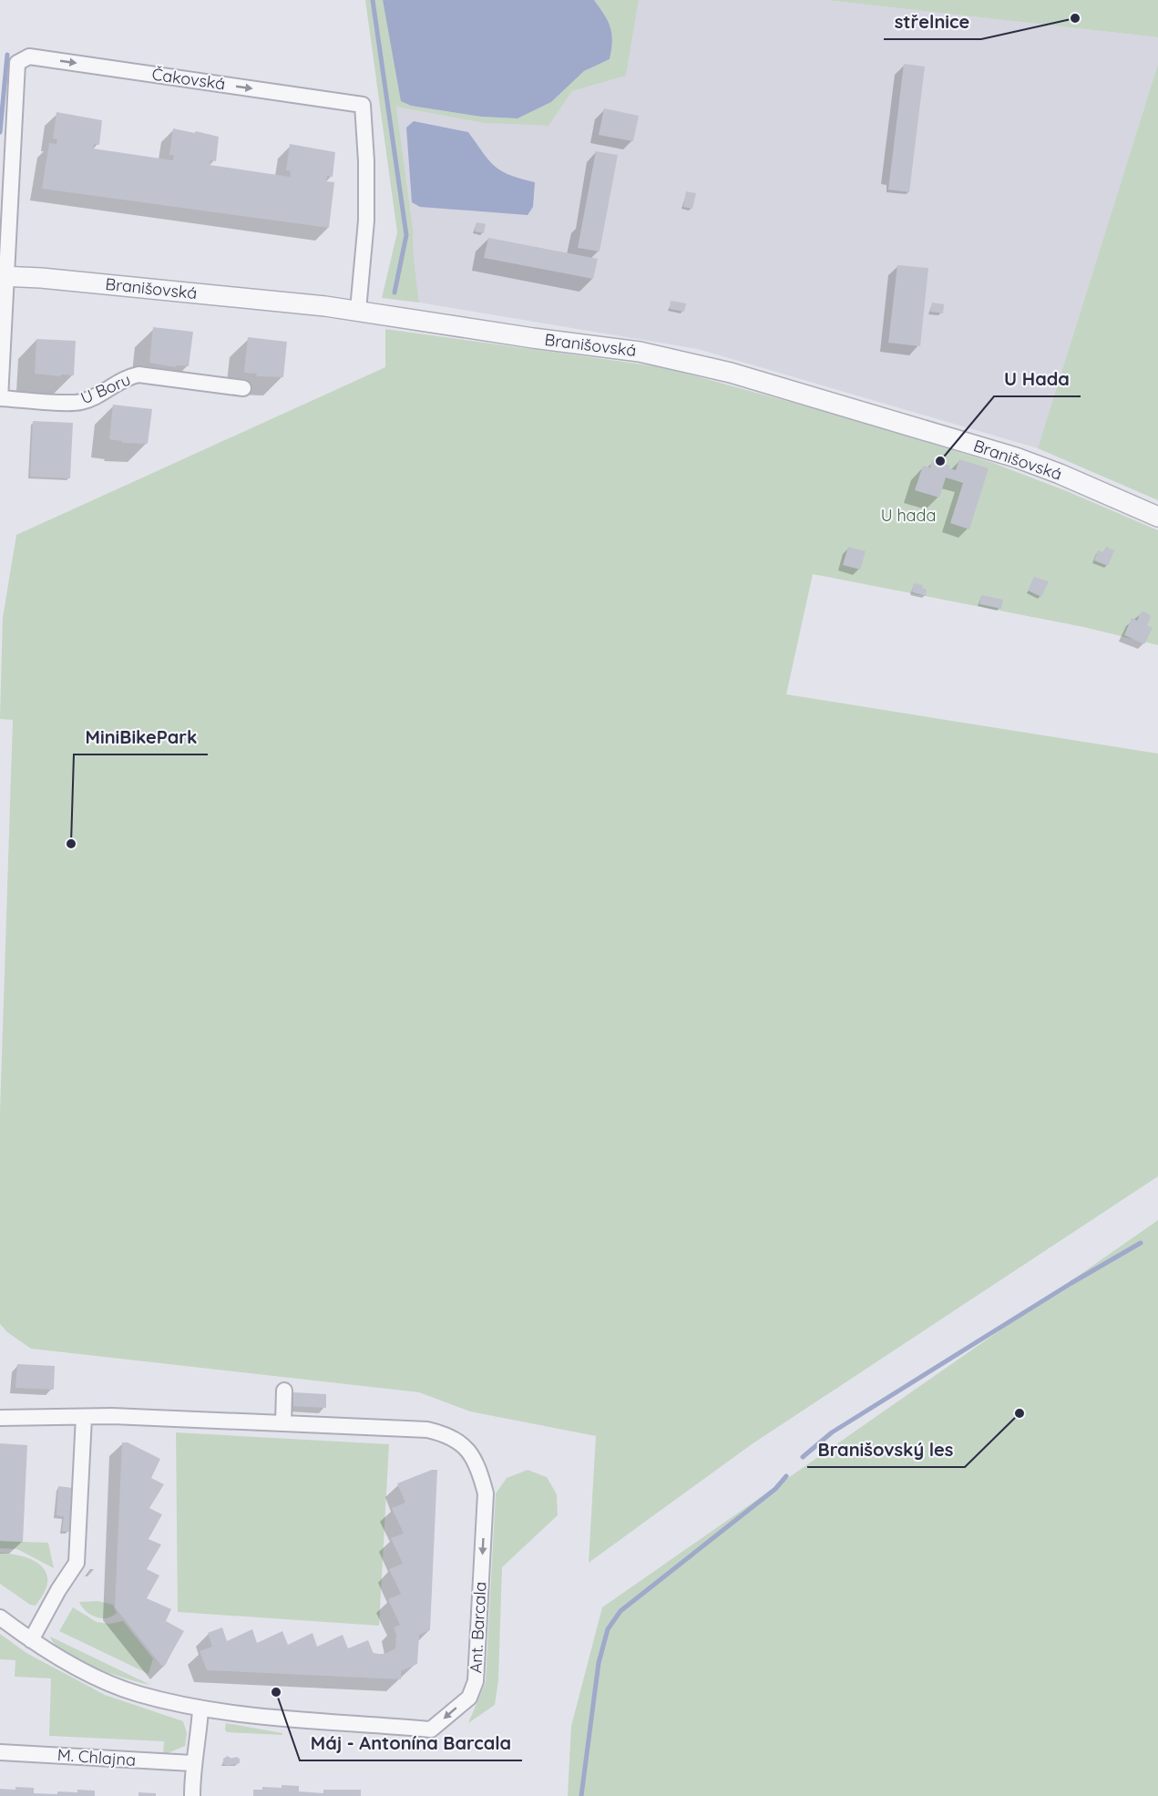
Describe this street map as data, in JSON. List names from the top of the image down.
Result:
{
  "streets": {
    "street": [
      "Čakovská",
      "Branišovská",
      "U Boru",
      "Ant. Barcala",
      "M. Chlajna"
    ]
  },
  "crossings": [
    ["Čakovská", "Branišovská"]
  ],
  "parks": ["U hada"],
  "places": [
    "střelnice",
    "U Hada",
    "MiniBikePark",
    "Branišovský les",
    "Máj - Antonína Barcala"
  ]
}
